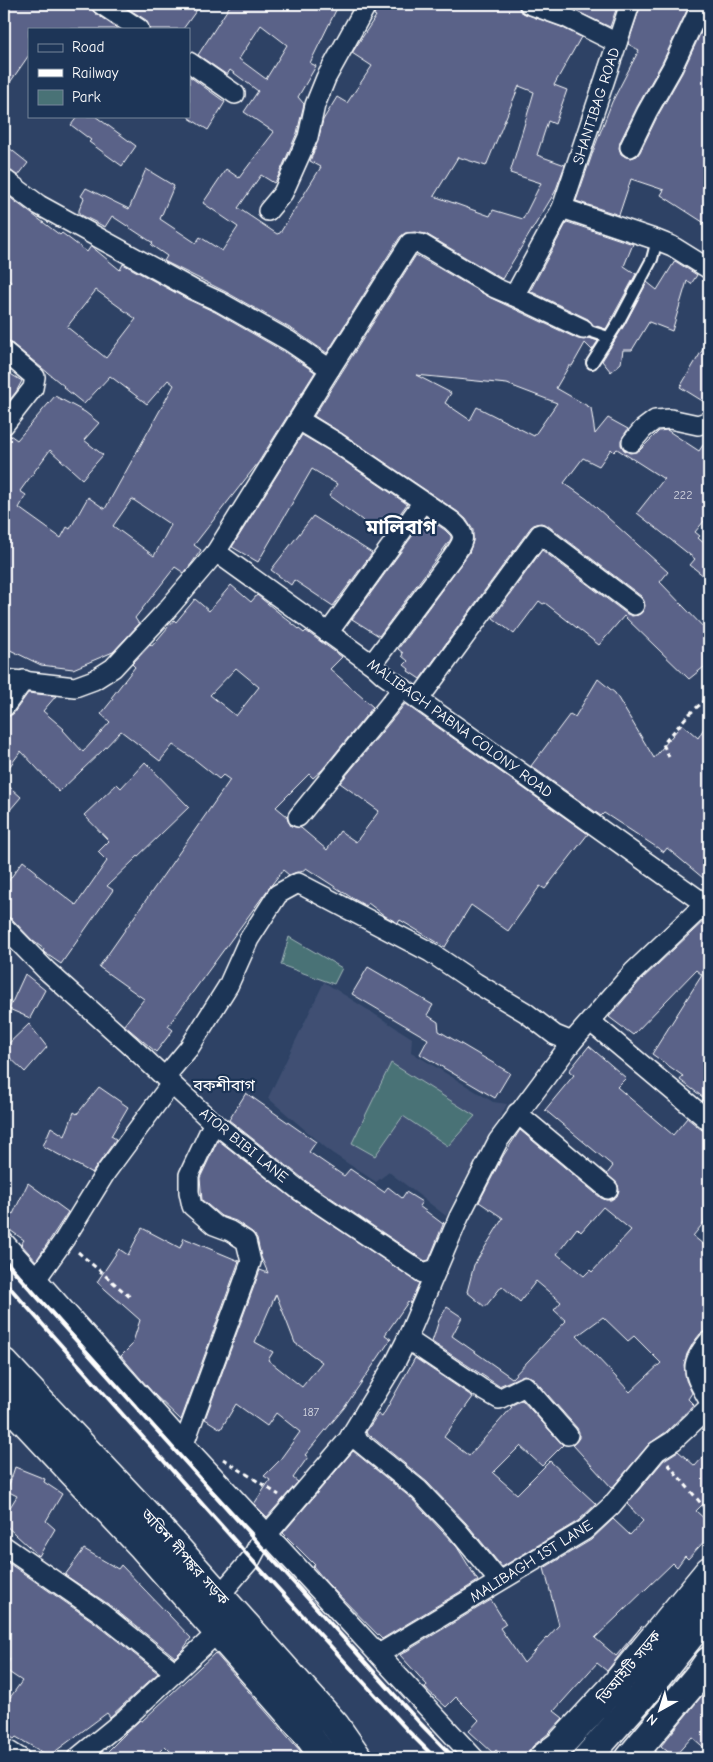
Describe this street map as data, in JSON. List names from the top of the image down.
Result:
{
  "streets": {
    "main road": ["অতিশ দীপঙ্কর সড়ক", "ডিআইটি সড়ক"],
    "street": [
      "SHANTIBAG ROAD",
      "MALIBAGH PABNA COLONY ROAD",
      "ATOR BIBI LANE",
      "MALIBAGH 1ST LANE"
    ]
  },
  "districts": ["মালিবাগ", "বকশীবাগ"],
  "house_numbers": ["222", "187"],
  "legend": ["Road", "Railway", "Park"],
  "north": "bottom left"
}
